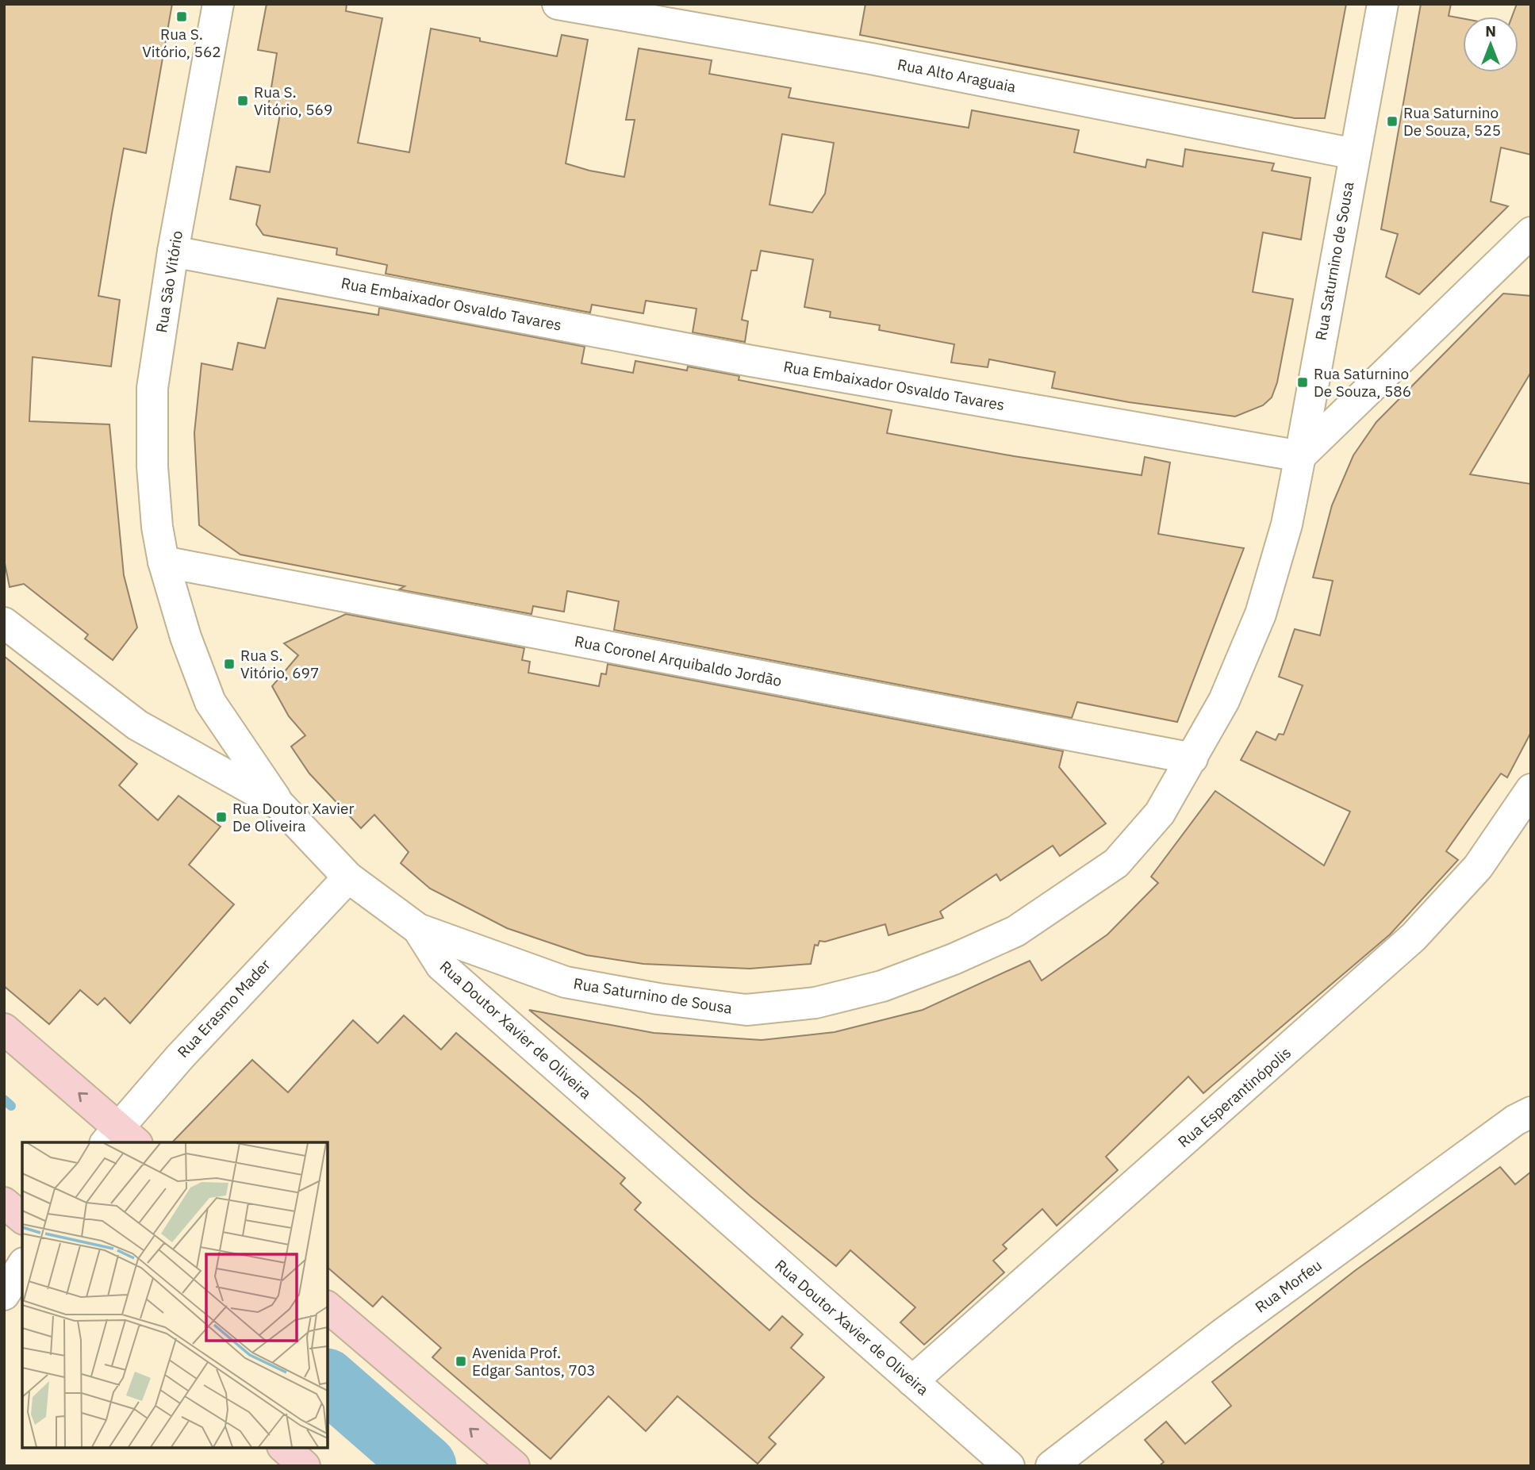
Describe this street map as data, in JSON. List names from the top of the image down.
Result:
{
  "streets": {
    "street": [
      "Rua Alto Araguaia",
      "Rua Saturnino de Sousa",
      "Rua São Vitório",
      "Rua Embaixador Osvaldo Tavares",
      "Rua Coronel Arquibaldo Jordão",
      "Rua Erasmo Mader",
      "Rua Doutor Xavier de Oliveira",
      "Rua Esperantinópolis",
      "Rua Morfeu"
    ]
  },
  "crossings": [
    ["Rua Alto Araguaia", "Rua Saturnino de Sousa"],
    ["Rua Saturnino de Sousa", "Rua Embaixador Osvaldo Tavares"],
    ["Rua Saturnino de Sousa", "Rua Coronel Arquibaldo Jordão"],
    ["Rua Saturnino de Sousa", "Rua Doutor Xavier de Oliveira"],
    ["Rua São Vitório", "Rua Embaixador Osvaldo Tavares"],
    ["Rua São Vitório", "Rua Coronel Arquibaldo Jordão"],
    ["Rua Erasmo Mader", "Rua Doutor Xavier de Oliveira"],
    ["Rua Doutor Xavier de Oliveira", "Rua Esperantinópolis"]
  ],
  "places": {
    "transit": [
      "Rua S. Vitório, 562",
      "Rua S. Vitório, 569",
      "Rua Saturnino De Souza, 525",
      "Rua Saturnino De Souza, 586",
      "Rua S. Vitório, 697",
      "Rua Doutor Xavier De Oliveira",
      "Avenida Prof. Edgar Santos, 703"
    ]
  },
  "north": "top"
}
